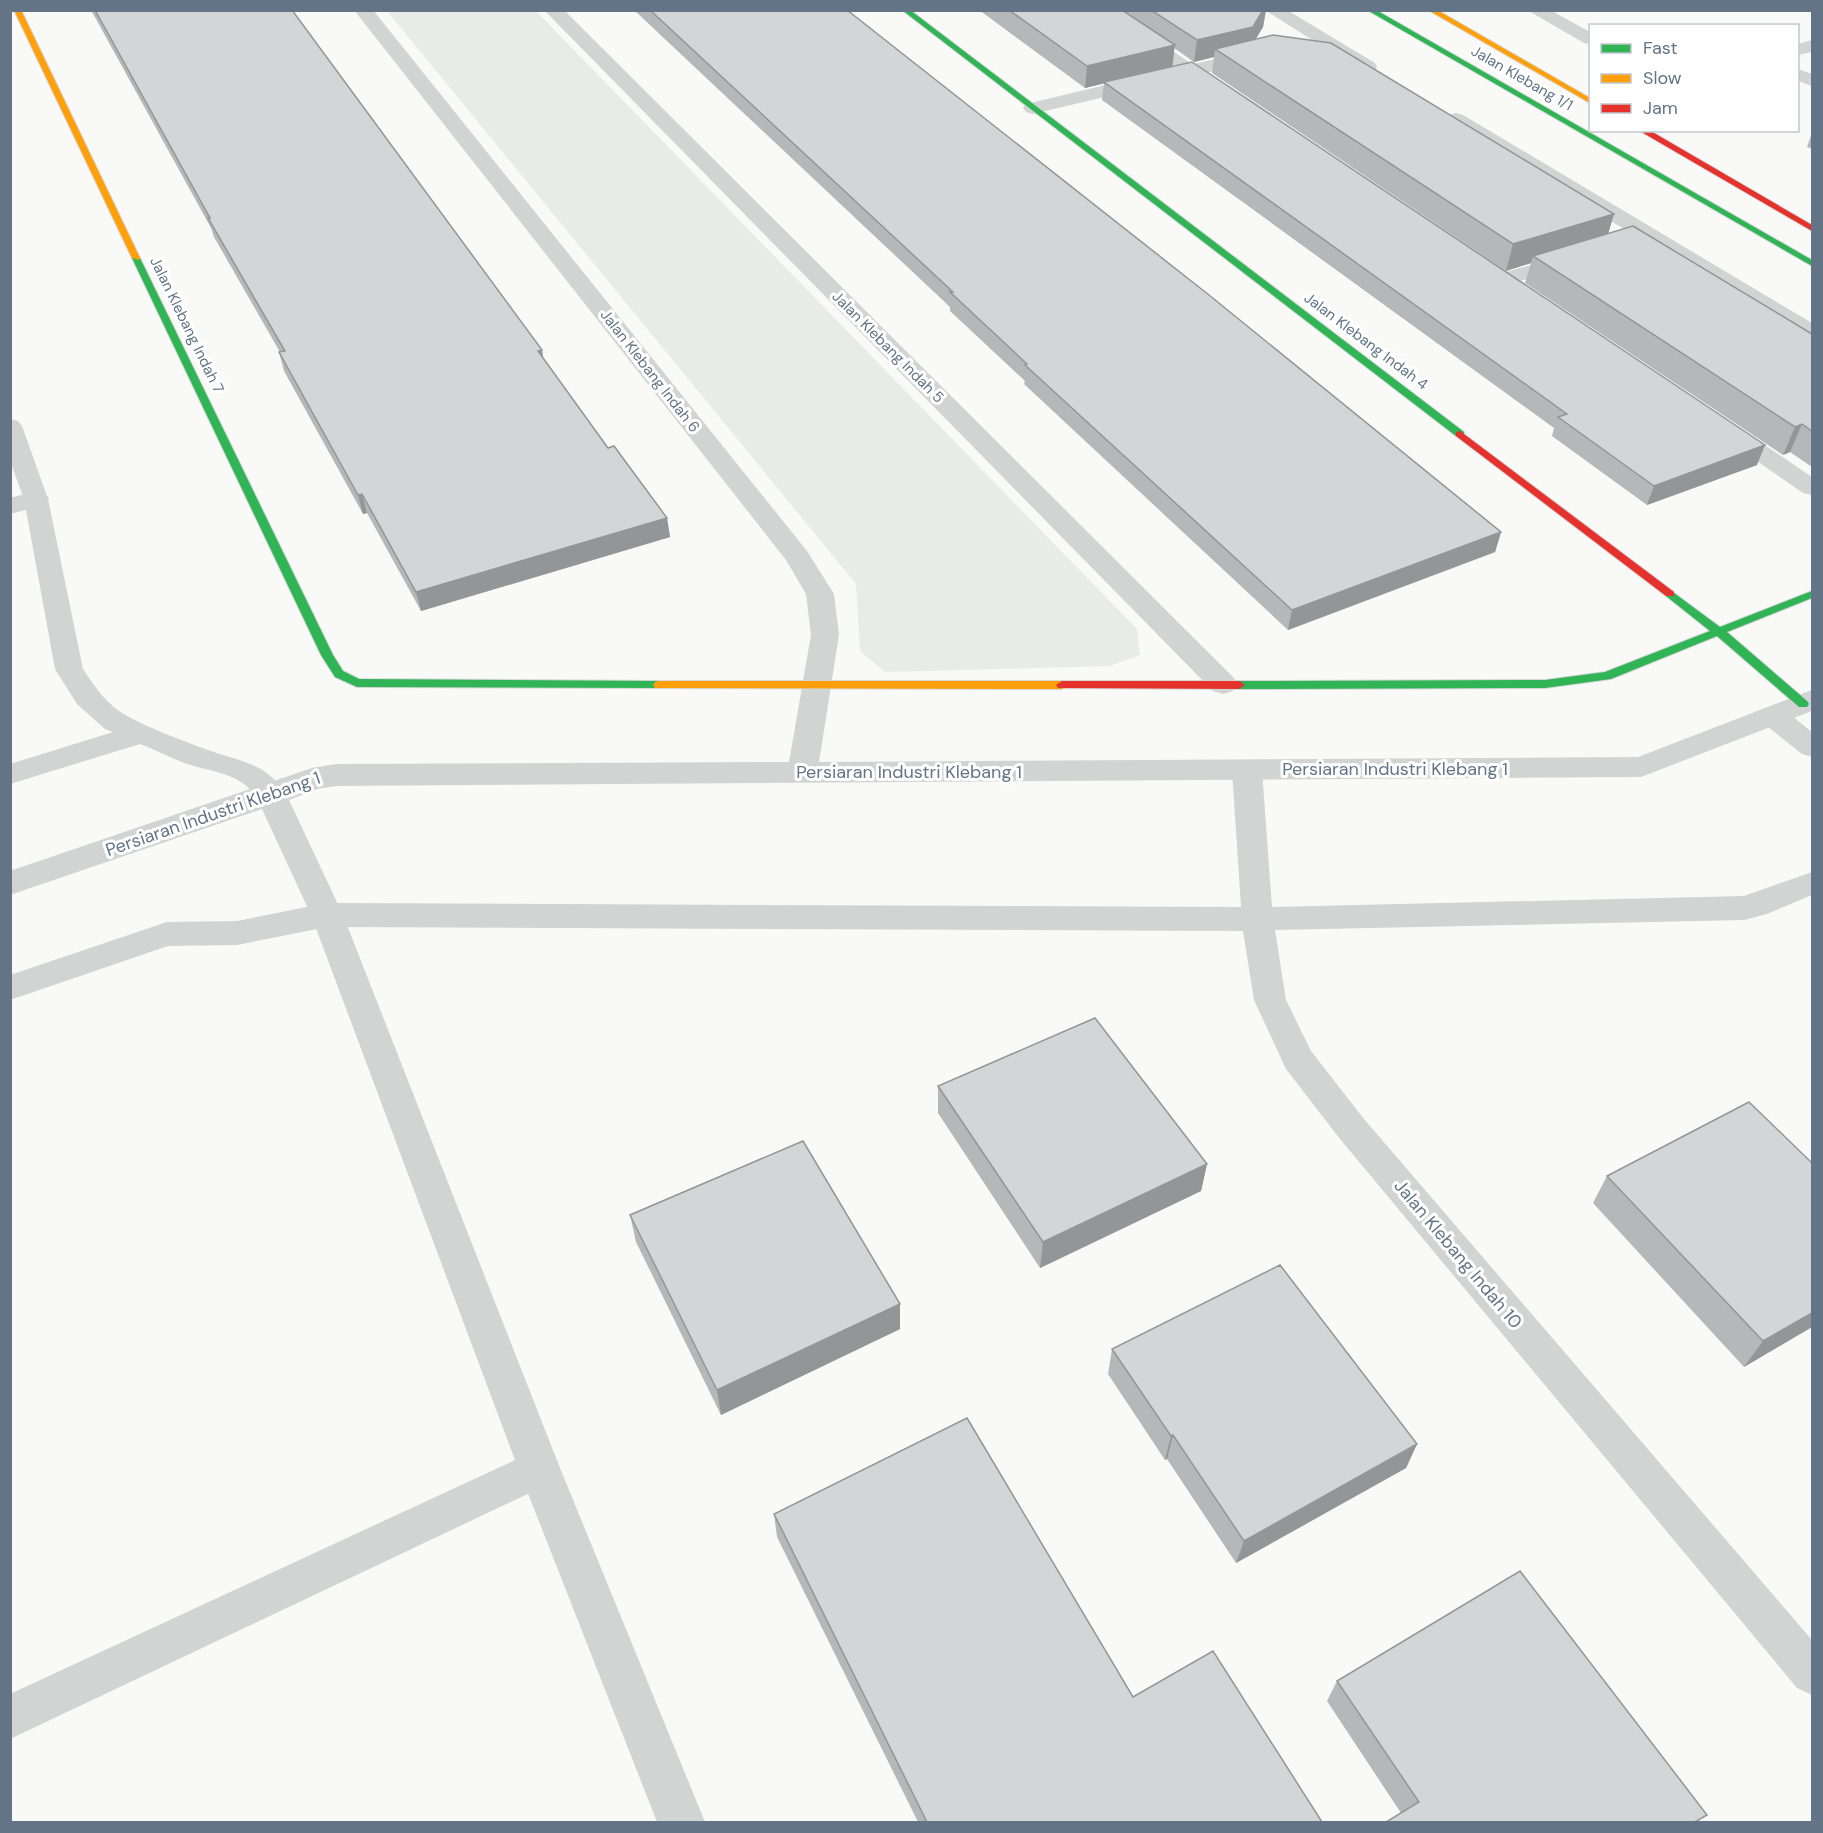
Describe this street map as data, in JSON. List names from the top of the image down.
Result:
{
  "streets": {
    "street": [
      "Jalan Klebang 1/1",
      "Jalan Klebang Indah 7",
      "Jalan Klebang Indah 4",
      "Jalan Klebang Indah 5",
      "Jalan Klebang Indah 6",
      "Persiaran Industri Klebang 1"
    ],
    "lane": ["Jalan Klebang Indah 10"]
  },
  "crossings": [
    ["Jalan Klebang Indah 7", "Jalan Klebang Indah 4"],
    ["Jalan Klebang Indah 7", "Jalan Klebang Indah 5"],
    ["Jalan Klebang Indah 7", "Jalan Klebang Indah 6"],
    ["Jalan Klebang Indah 4", "Persiaran Industri Klebang 1"],
    ["Jalan Klebang Indah 6", "Persiaran Industri Klebang 1"],
    ["Persiaran Industri Klebang 1", "Jalan Klebang Indah 10"]
  ],
  "legend": ["Fast", "Slow", "Jam"]
}
